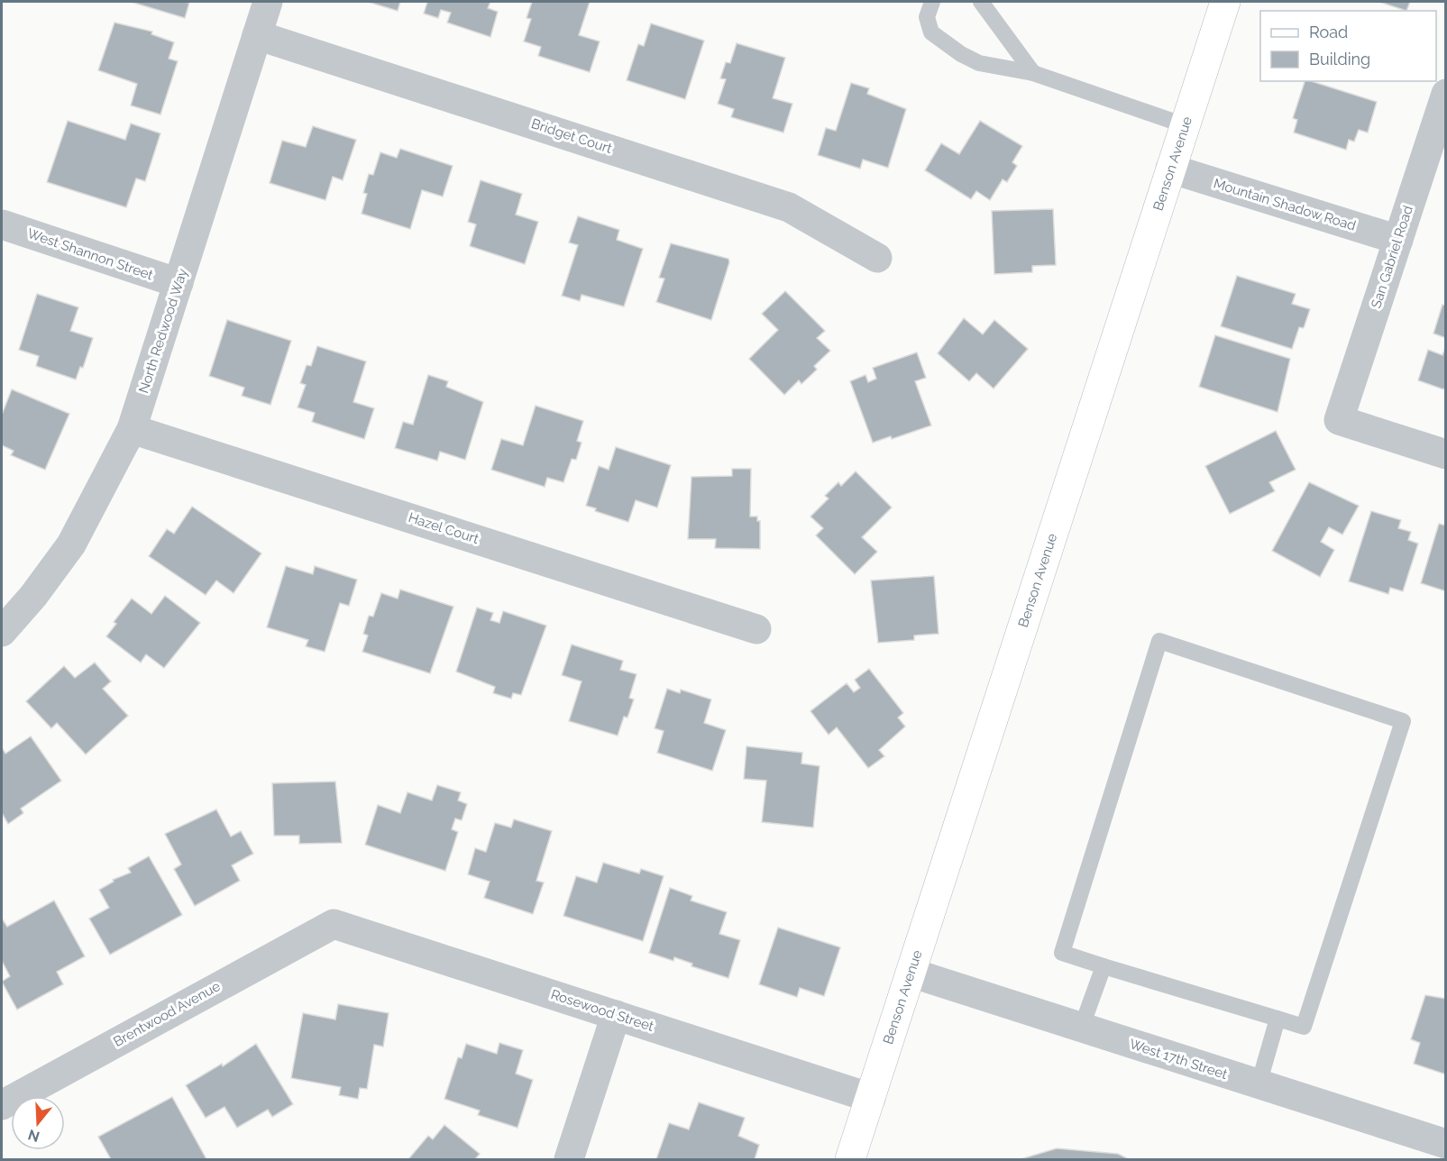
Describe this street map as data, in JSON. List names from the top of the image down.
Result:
{
  "streets": {
    "main road": ["Benson Avenue"],
    "street": [
      "Bridget Court",
      "Mountain Shadow Road",
      "West Shannon Street",
      "San Gabriel Road",
      "North Redwood Way",
      "Hazel Court",
      "Rosewood Street",
      "Brentwood Avenue",
      "West 17th Street"
    ]
  },
  "crossings": [
    ["Bridget Court", "North Redwood Way"],
    ["Benson Avenue", "Mountain Shadow Road"],
    ["Benson Avenue", "Rosewood Street"],
    ["Benson Avenue", "West 17th Street"],
    ["Mountain Shadow Road", "San Gabriel Road"],
    ["West Shannon Street", "North Redwood Way"],
    ["North Redwood Way", "Hazel Court"],
    ["Rosewood Street", "Brentwood Avenue"]
  ],
  "legend": ["Road", "Building"],
  "north": "bottom"
}
